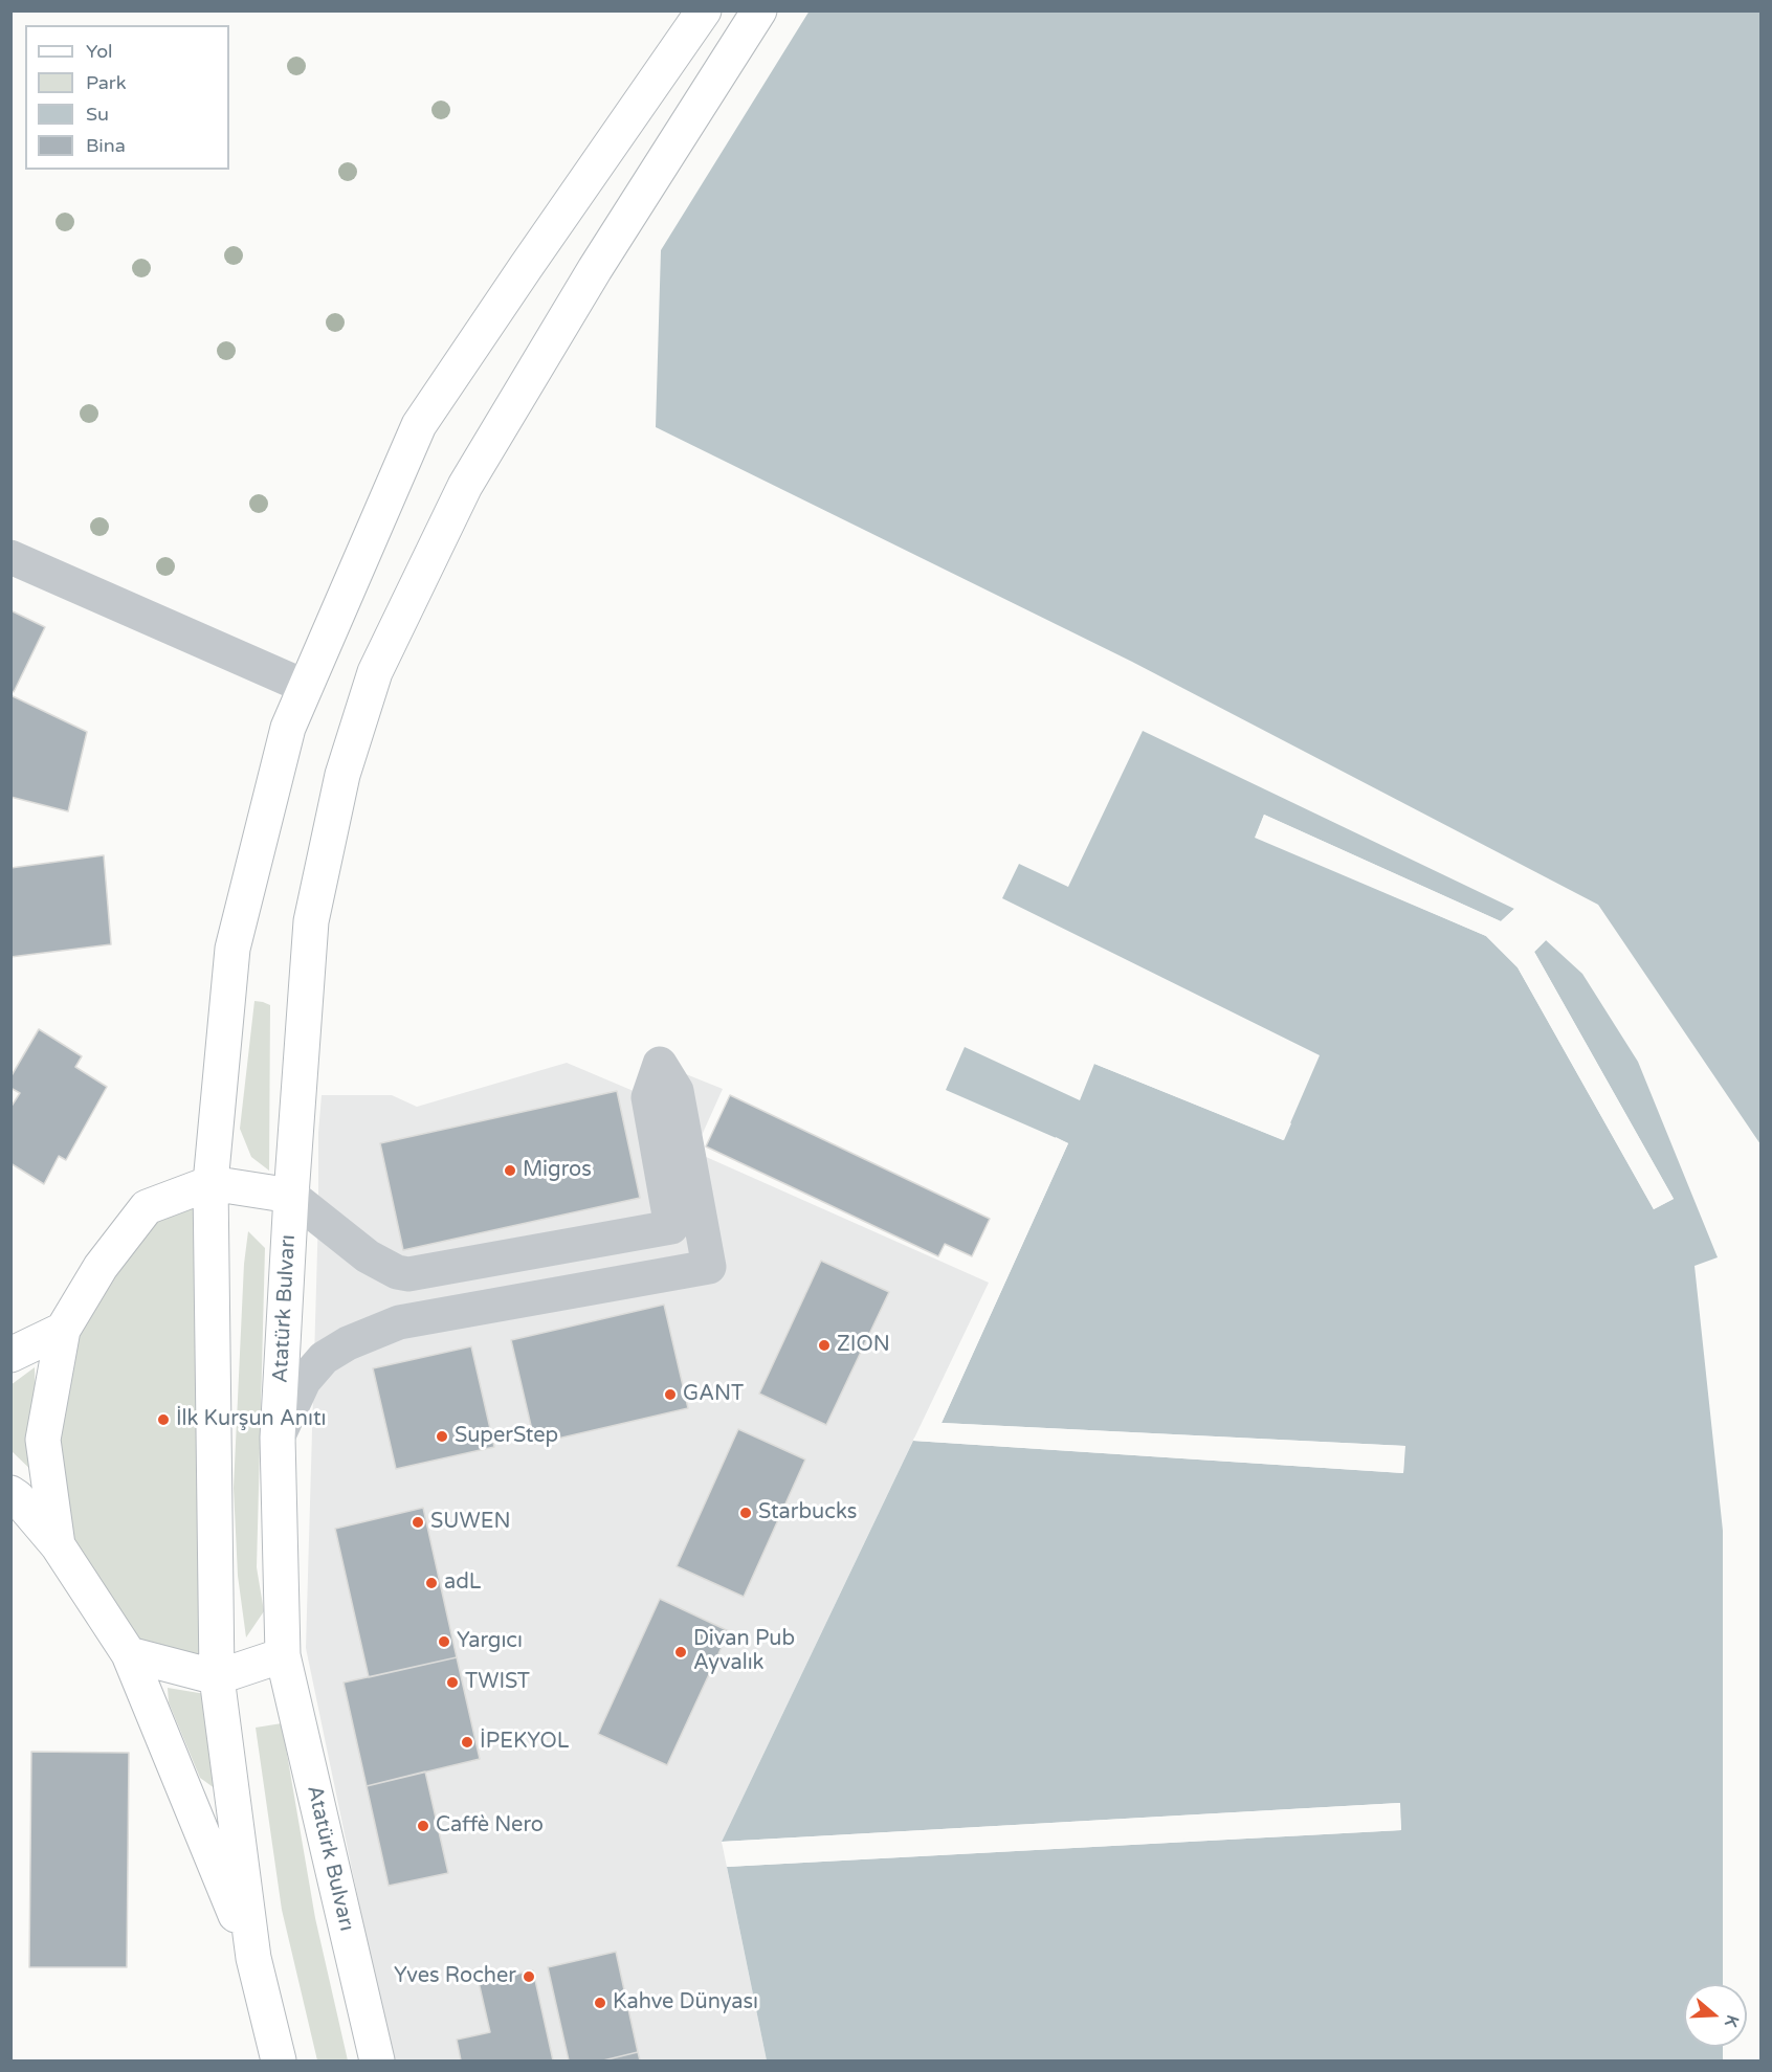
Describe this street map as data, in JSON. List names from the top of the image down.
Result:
{
  "streets": {
    "main road": ["Atatürk Bulvarı"]
  },
  "places": [
    "Migros",
    "ZION",
    "GANT",
    "İlk Kurşun Anıtı",
    "SuperStep",
    "Starbucks",
    "SUWEN",
    "adL",
    "Yargıcı",
    "Divan Pub Ayvalık",
    "TWIST",
    "İPEKYOL",
    "Caffè Nero",
    "Yves Rocher",
    "Kahve Dünyası"
  ],
  "legend": [
    "Yol",
    "Park",
    "Su",
    "Bina"
  ],
  "north": "right"
}
